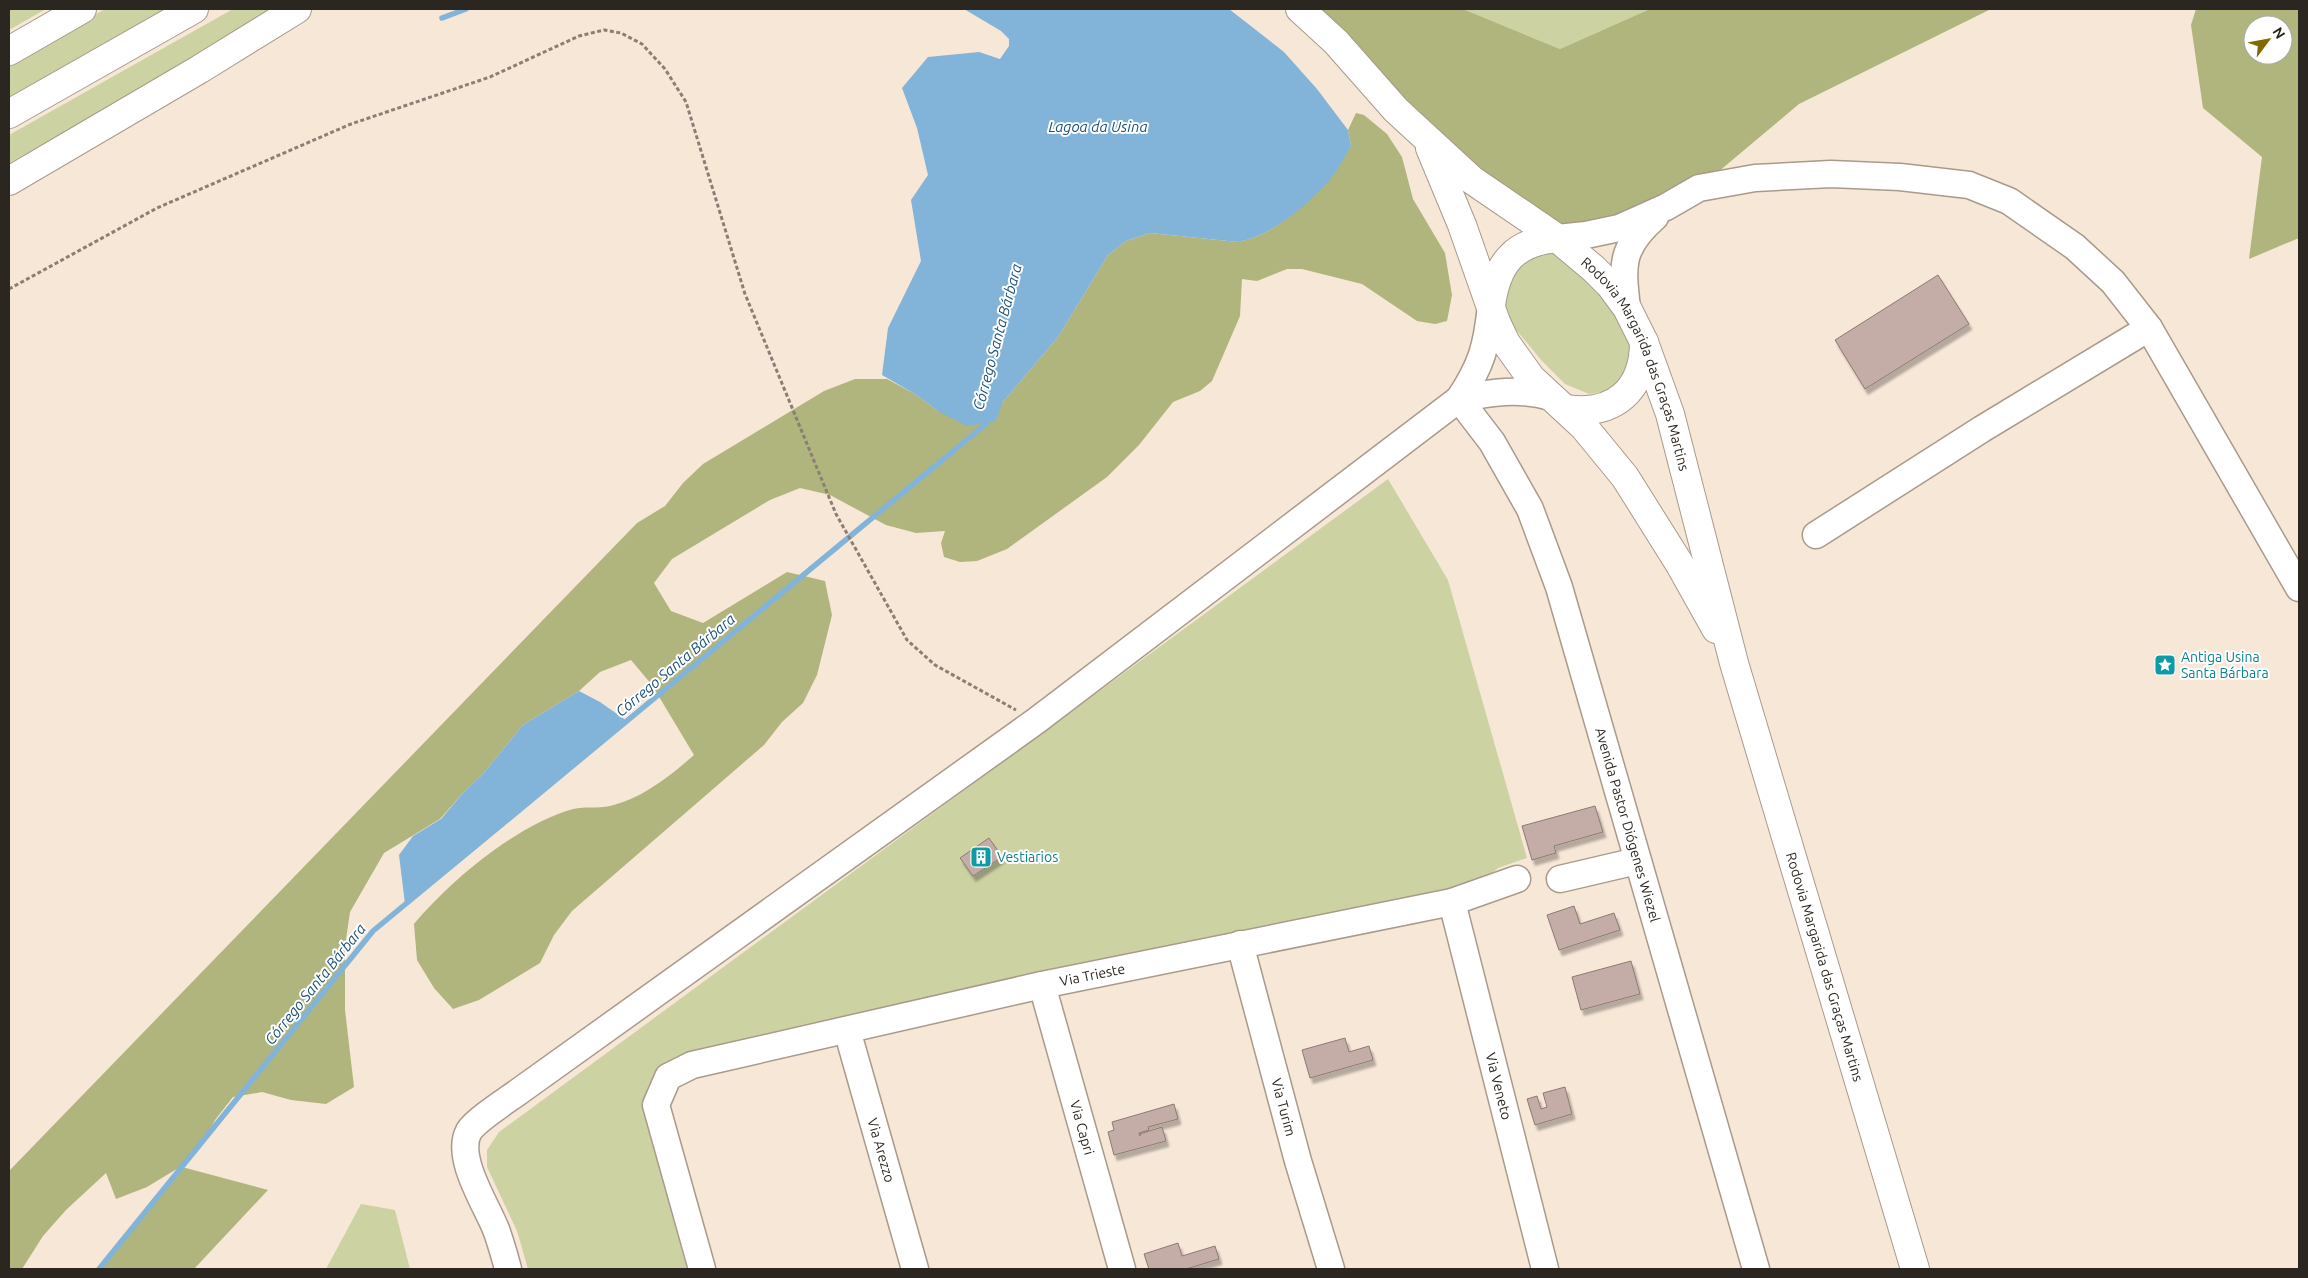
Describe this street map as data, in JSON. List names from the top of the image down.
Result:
{
  "streets": {
    "main road": ["Rodovia Margarida das Graças Martins"],
    "street": [
      "Avenida Pastor Diógenes Wiezel",
      "Via Trieste",
      "Via Veneto",
      "Via Turim",
      "Via Capri",
      "Via Arezzo"
    ]
  },
  "crossings": [
    ["Via Trieste", "Via Veneto"],
    ["Via Trieste", "Via Turim"],
    ["Via Trieste", "Via Capri"],
    ["Via Trieste", "Via Arezzo"]
  ],
  "water": ["Lagoa da Usina", "Córrego Santa Bárbara"],
  "places": {
    "place": ["Antiga Usina Santa Bárbara"],
    "building": ["Vestiarios"]
  },
  "north": "top right"
}
